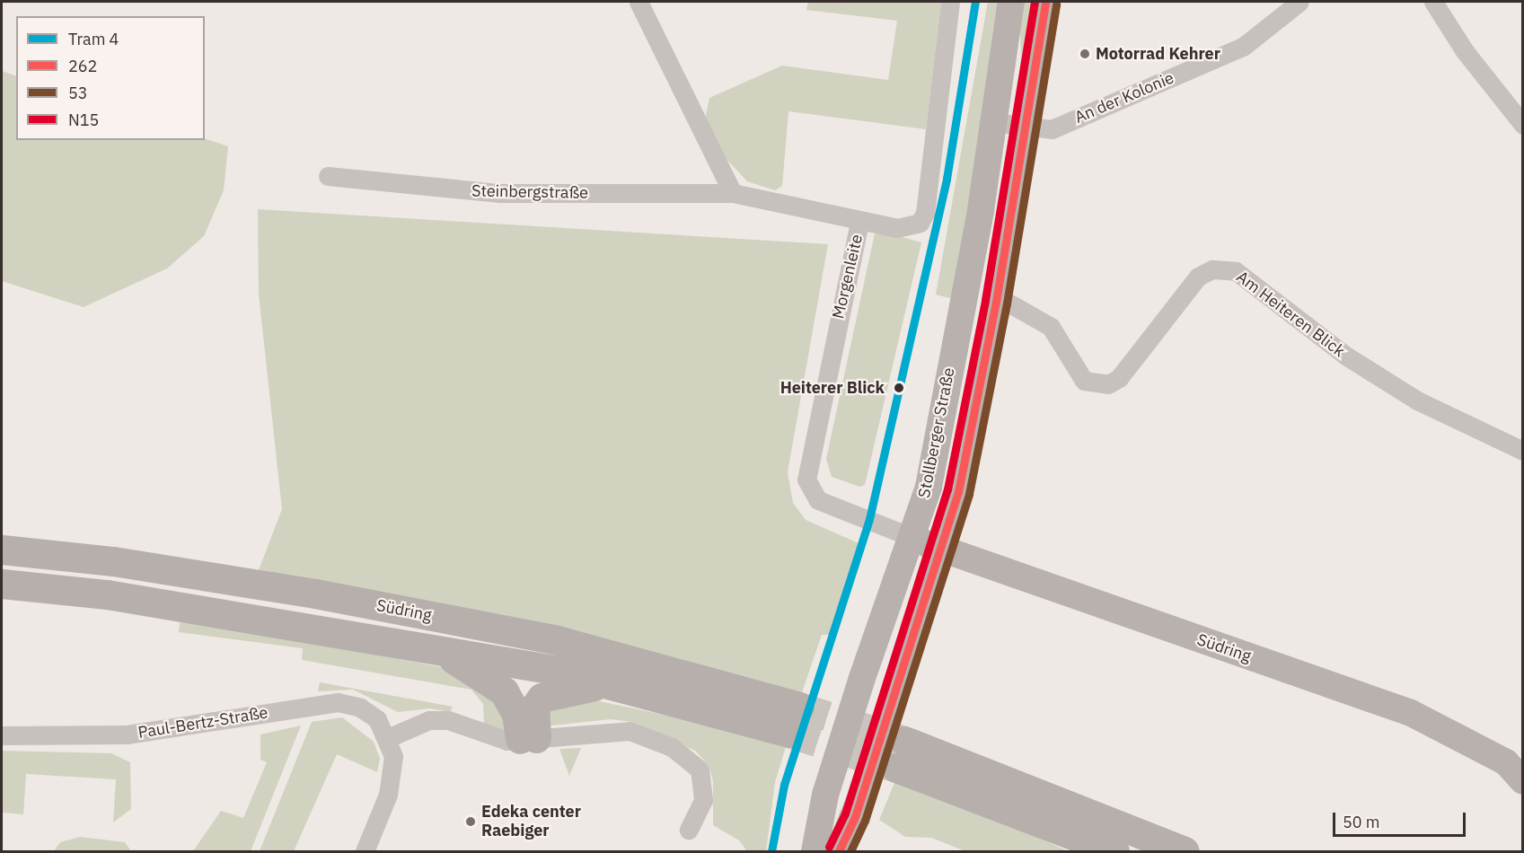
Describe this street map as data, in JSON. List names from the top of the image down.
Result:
{
  "streets": {
    "main road": ["Stollberger Straße", "Südring"],
    "street": [
      "An der Kolonie",
      "Steinbergstraße",
      "Morgenleite",
      "Am Heiteren Blick",
      "Paul-Bertz-Straße"
    ]
  },
  "crossings": [
    ["An der Kolonie", "Stollberger Straße"],
    ["Steinbergstraße", "Morgenleite"],
    ["Morgenleite", "Stollberger Straße"],
    ["Morgenleite", "Südring"],
    ["Am Heiteren Blick", "Stollberger Straße"],
    ["Stollberger Straße", "Südring"]
  ],
  "places": ["Motorrad Kehrer", "Heiterer Blick", "Edeka center Raebiger"],
  "lines": [
    "tram line 4",
    "transit line 262",
    "transit line N15",
    "transit line 53"
  ],
  "legend": [
    "Tram 4",
    "262",
    "53",
    "N15"
  ],
  "scale_bar": "50 m"
}
